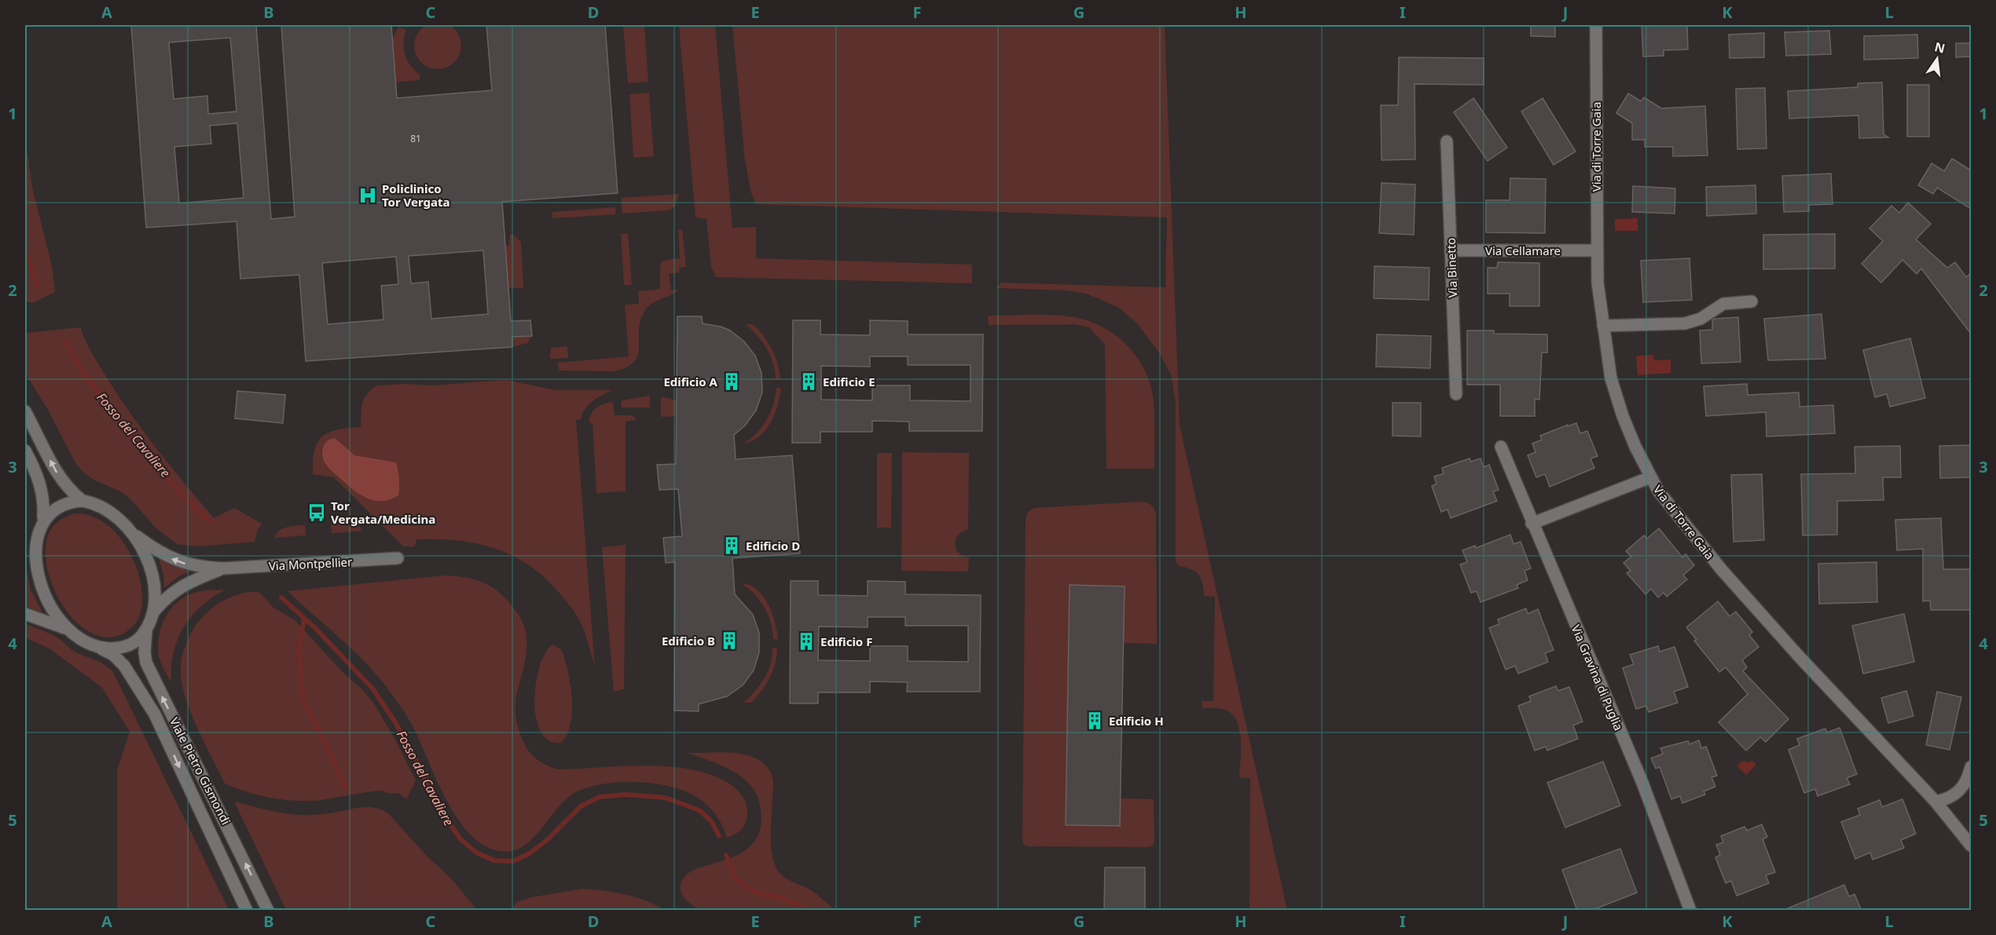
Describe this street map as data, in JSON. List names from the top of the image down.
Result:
{
  "streets": {
    "street": [
      "Via di Torre Gaia",
      "Via Cellamare",
      "Via Binetto",
      "Via Montpellier",
      "Via Gravina di Puglia",
      "Viale Pietro Gismondi"
    ]
  },
  "crossings": [
    ["Via di Torre Gaia", "Via Cellamare"],
    ["Via Cellamare", "Via Binetto"],
    ["Via Montpellier", "Viale Pietro Gismondi"]
  ],
  "water": ["Fosso del Cavaliere"],
  "places": {
    "hospital": ["Policlinico Tor Vergata"],
    "building": [
      "Edificio A",
      "Edificio E",
      "Edificio D",
      "Edificio B",
      "Edificio F",
      "Edificio H"
    ],
    "bus stop": ["Tor Vergata/Medicina"]
  },
  "house_numbers": ["81"],
  "north": "top",
  "grid": {
    "columns": [
      "A",
      "B",
      "C",
      "D",
      "E",
      "F",
      "G",
      "H",
      "I",
      "J",
      "K",
      "L"
    ],
    "rows": [
      "1",
      "2",
      "3",
      "4",
      "5"
    ]
  }
}
